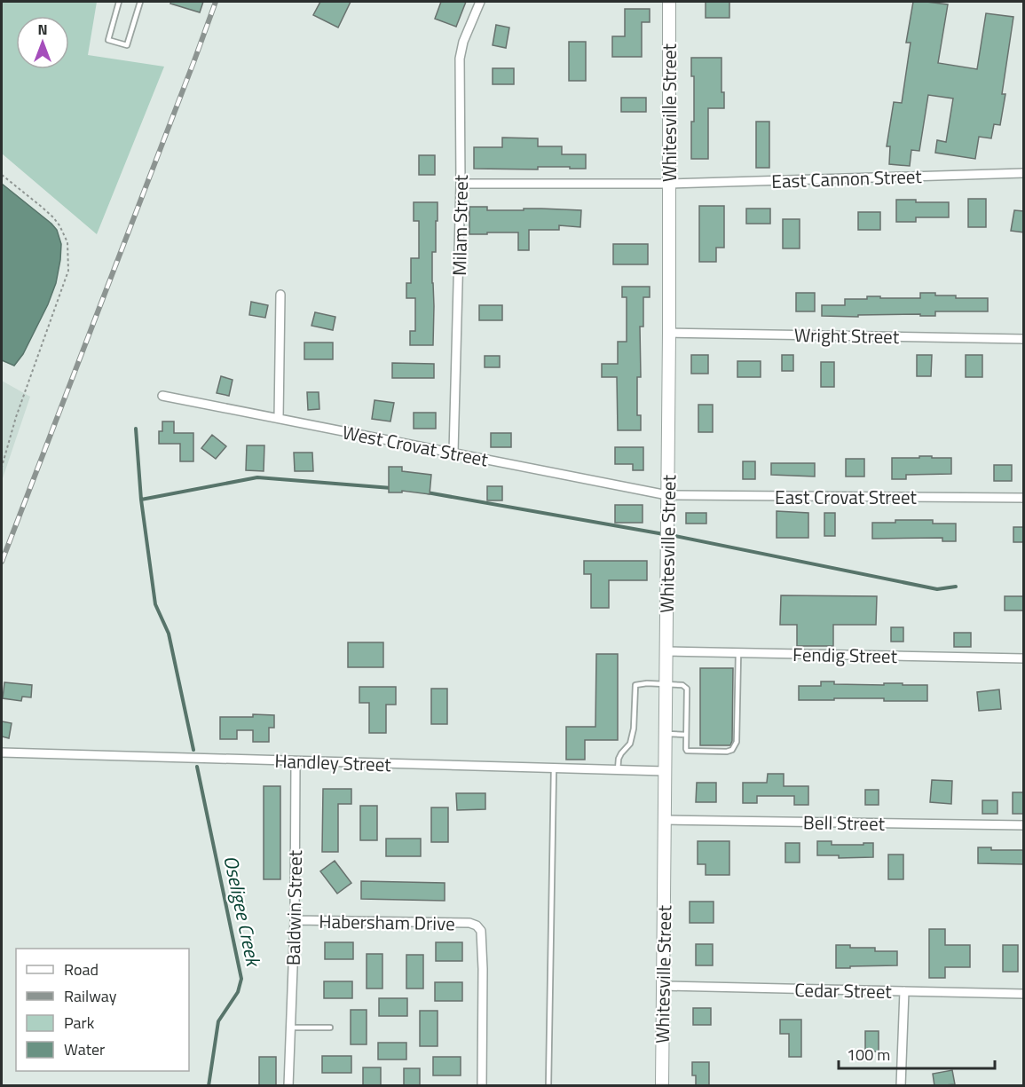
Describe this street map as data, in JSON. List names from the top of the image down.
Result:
{
  "streets": {
    "main road": ["Whitesville Street"],
    "street": [
      "East Cannon Street",
      "Milam Street",
      "Wright Street",
      "West Crovat Street",
      "East Crovat Street",
      "Fendig Street",
      "Handley Street",
      "Bell Street",
      "Baldwin Street",
      "Habersham Drive",
      "Cedar Street"
    ]
  },
  "crossings": [
    ["Whitesville Street", "East Cannon Street"],
    ["Whitesville Street", "Wright Street"],
    ["Whitesville Street", "West Crovat Street"],
    ["Whitesville Street", "East Crovat Street"],
    ["Whitesville Street", "Fendig Street"],
    ["Whitesville Street", "Handley Street"],
    ["Whitesville Street", "Bell Street"],
    ["Whitesville Street", "Cedar Street"],
    ["East Cannon Street", "Milam Street"],
    ["Milam Street", "West Crovat Street"],
    ["West Crovat Street", "East Crovat Street"],
    ["Handley Street", "Baldwin Street"],
    ["Baldwin Street", "Habersham Drive"]
  ],
  "water": ["Oseligee Creek"],
  "legend": [
    "Road",
    "Railway",
    "Park",
    "Water"
  ],
  "scale_bar": "100 m",
  "north": "top"
}
